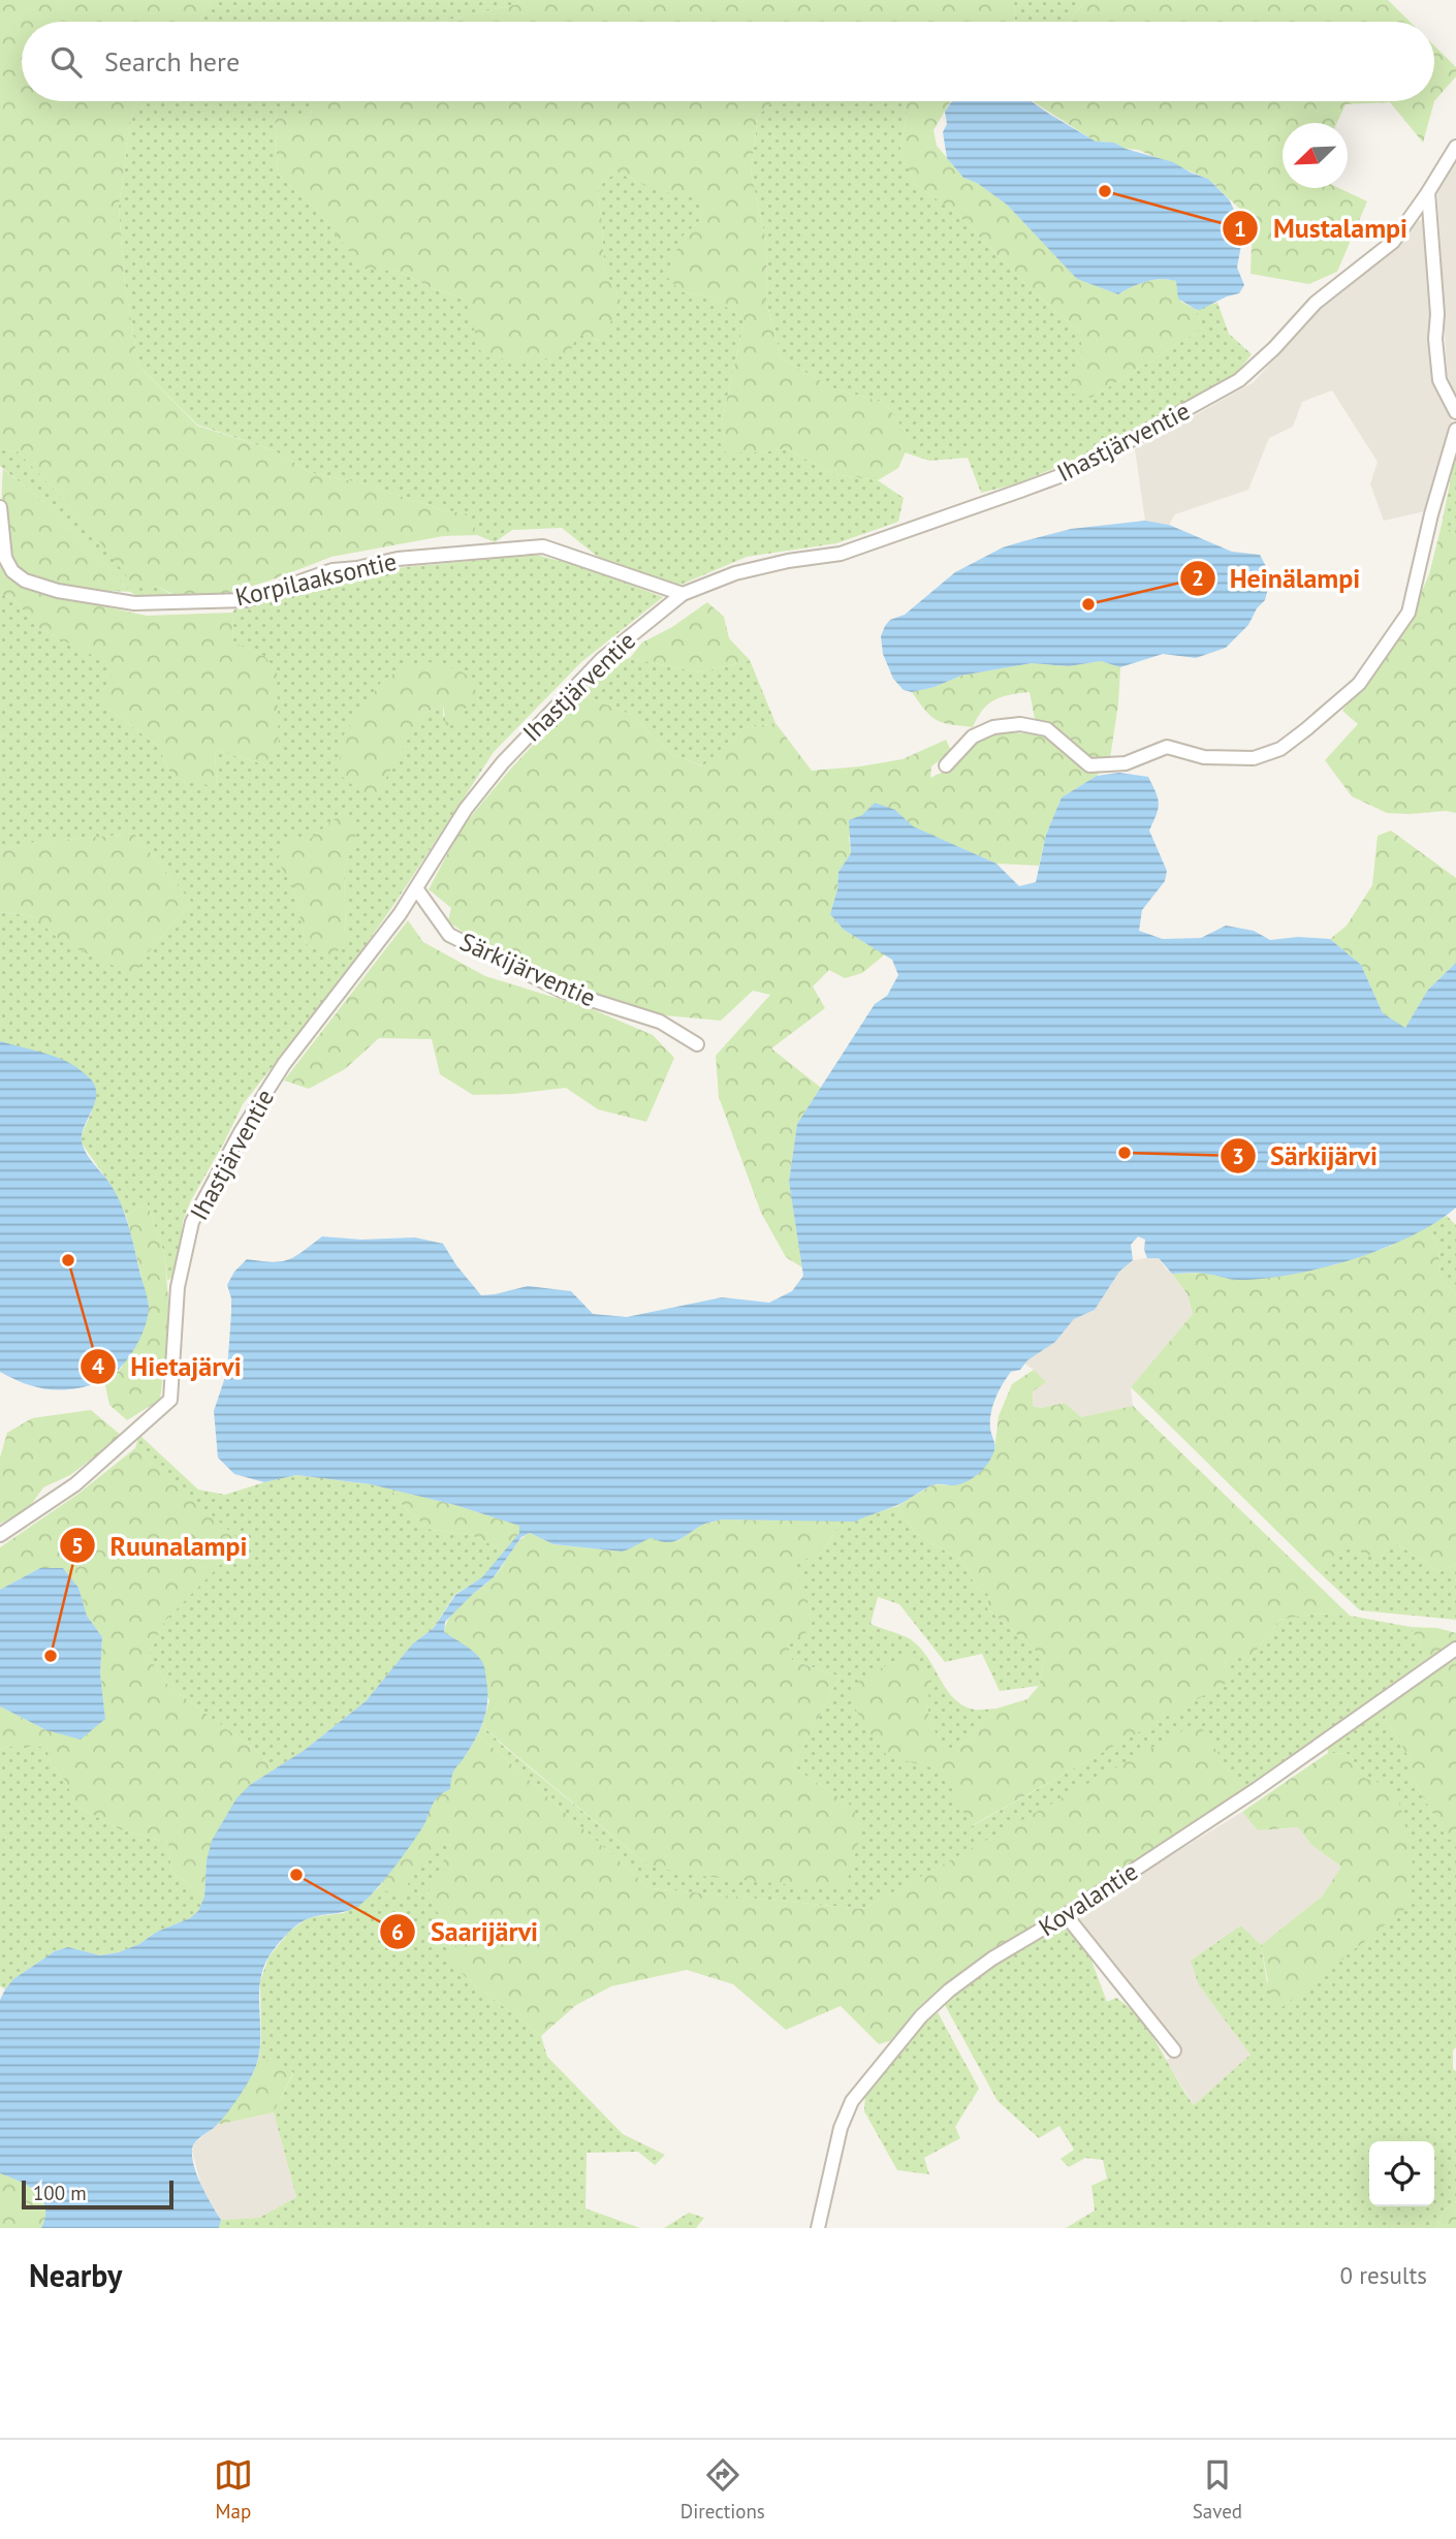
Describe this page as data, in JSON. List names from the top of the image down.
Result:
{
  "streets": {
    "street": [
      "Ihastjärventie",
      "Korpilaaksontie",
      "Särkijärventie",
      "Kovalantie"
    ]
  },
  "crossings": [
    ["Ihastjärventie", "Korpilaaksontie"],
    ["Ihastjärventie", "Särkijärventie"]
  ],
  "places": [
    "Mustalampi",
    "Heinälampi",
    "Särkijärvi",
    "Hietajärvi",
    "Ruunalampi",
    "Saarijärvi"
  ],
  "scale_bar": "100 m",
  "north": "bottom left",
  "page": {
    "search": "Search here",
    "scale": "100 m",
    "heading": ["Nearby", "0 results"],
    "nav": ["Map", "Directions", "Saved"]
  }
}
